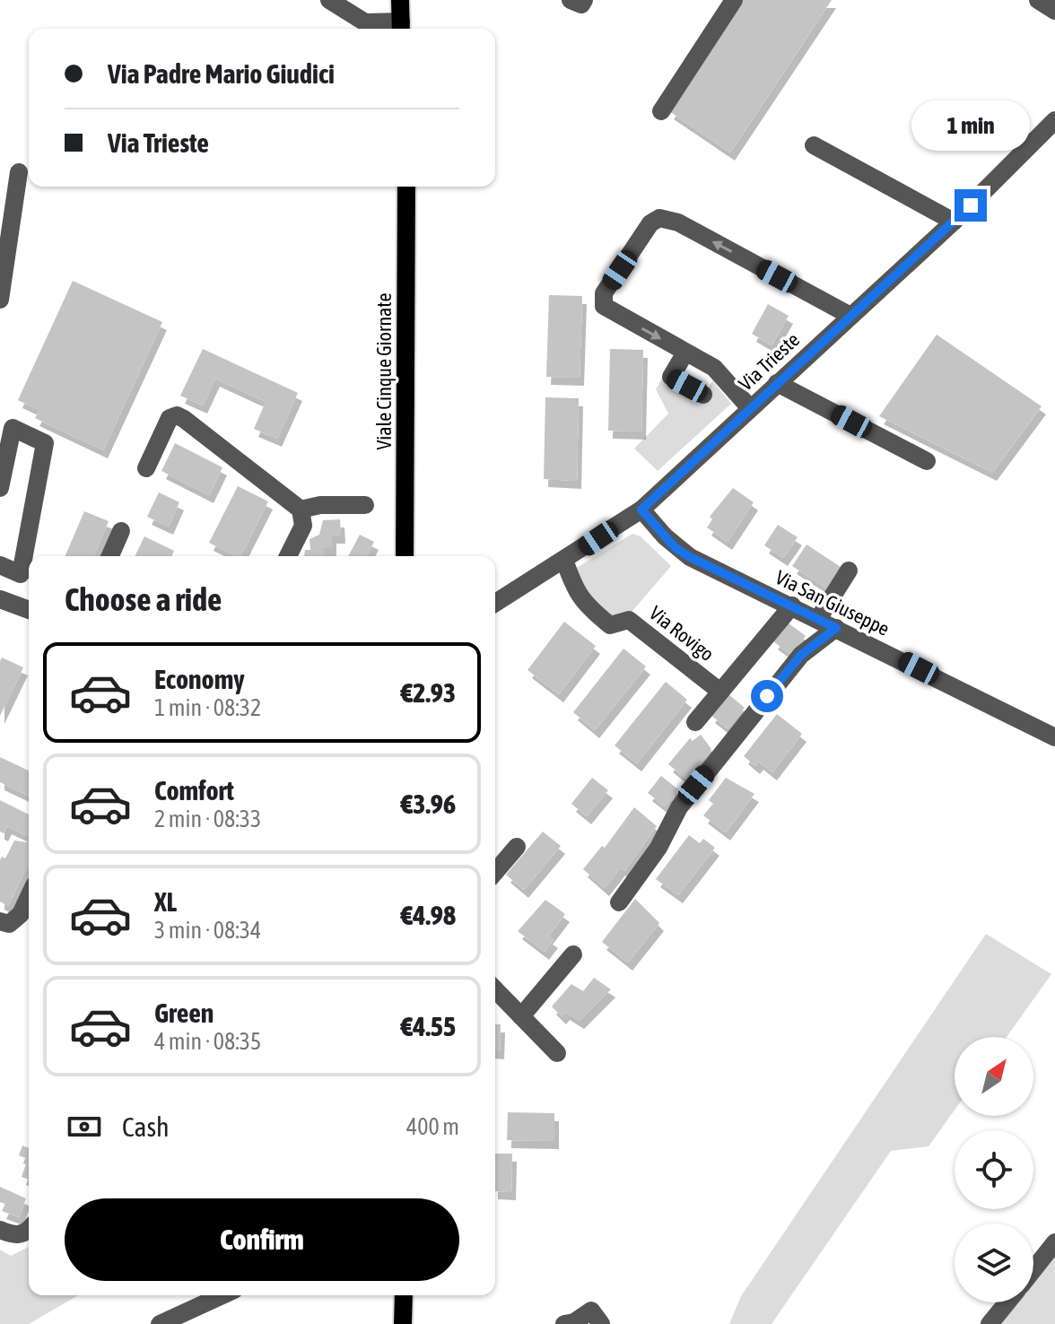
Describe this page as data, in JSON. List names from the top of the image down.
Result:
{
  "streets": {
    "main road": ["Viale Cinque Giornate"],
    "street": ["Via Trieste", "Via San Giuseppe", "Via Rovigo"]
  },
  "crossings": [
    ["Via Trieste", "Via San Giuseppe"],
    ["Via Trieste", "Via Rovigo"]
  ],
  "north": "top right",
  "page": {
    "banner": ["Via Padre Mario Giudici", "Via Trieste"],
    "bubble": "1 min",
    "heading": "Choose a ride",
    "list": [
      {
        "name": "Economy",
        "note": "1 min · 08:32",
        "value": "€2.93"
      },
      {
        "name": "Comfort",
        "note": "2 min · 08:33",
        "value": "€3.96"
      },
      {
        "name": "XL",
        "note": "3 min · 08:34",
        "value": "€4.98"
      },
      {
        "name": "Green",
        "note": "4 min · 08:35",
        "value": "€4.55"
      }
    ],
    "pay": ["Cash", "400 m"],
    "buttons": "Confirm"
  }
}
